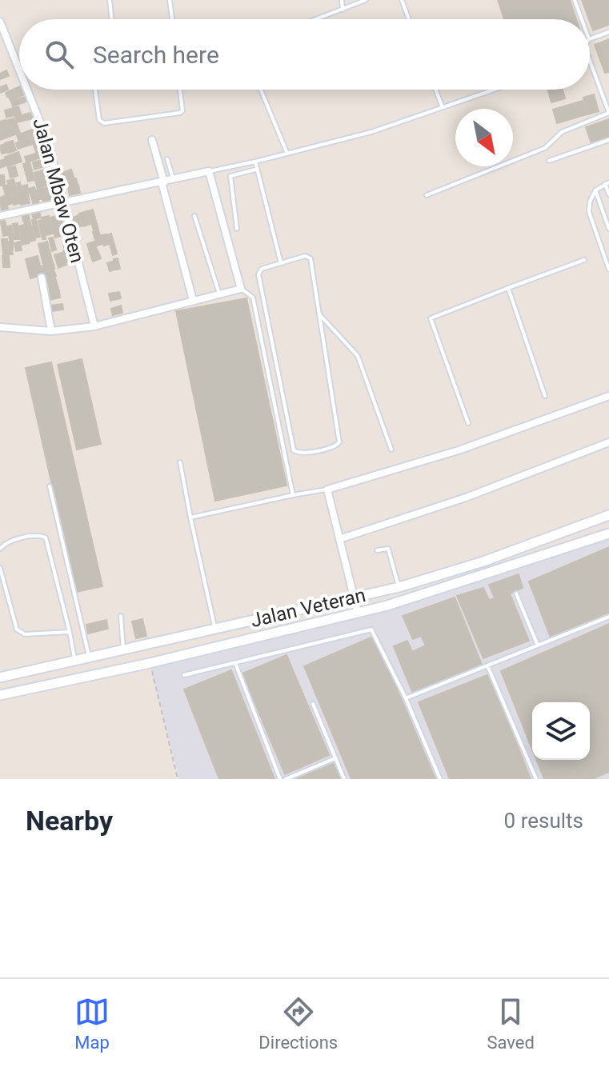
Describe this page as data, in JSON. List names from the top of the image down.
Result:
{
  "streets": {
    "main road": ["Jalan Veteran"],
    "street": ["Jalan Mbaw Oten"]
  },
  "north": "bottom right",
  "page": {
    "search": "Search here",
    "heading": ["Nearby", "0 results"],
    "nav": ["Map", "Directions", "Saved"]
  }
}
